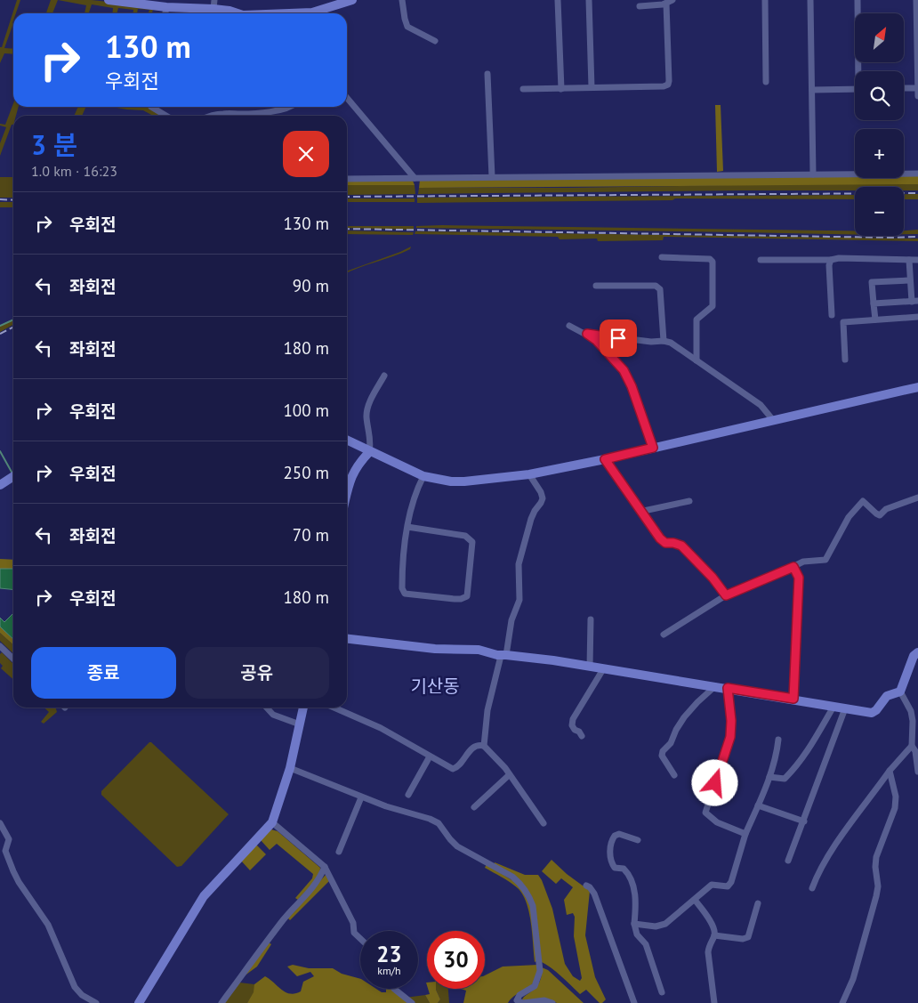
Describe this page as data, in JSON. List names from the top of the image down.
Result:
{
  "districts": ["기산동"],
  "north": "top right",
  "page": {
    "map_buttons": ["+", "−"],
    "turn": ["130 m", "우회전"],
    "heading": ["3 분", "1.0 km · 16:23"],
    "list": [
      {
        "name": "우회전",
        "value": "130 m"
      },
      {
        "name": "좌회전",
        "value": "90 m"
      },
      {
        "name": "좌회전",
        "value": "180 m"
      },
      {
        "name": "우회전",
        "value": "100 m"
      },
      {
        "name": "우회전",
        "value": "250 m"
      },
      {
        "name": "좌회전",
        "value": "70 m"
      },
      {
        "name": "우회전",
        "value": "180 m"
      }
    ],
    "buttons": ["종료", "공유"],
    "speed": "23 km/h",
    "limit": "30"
  }
}
